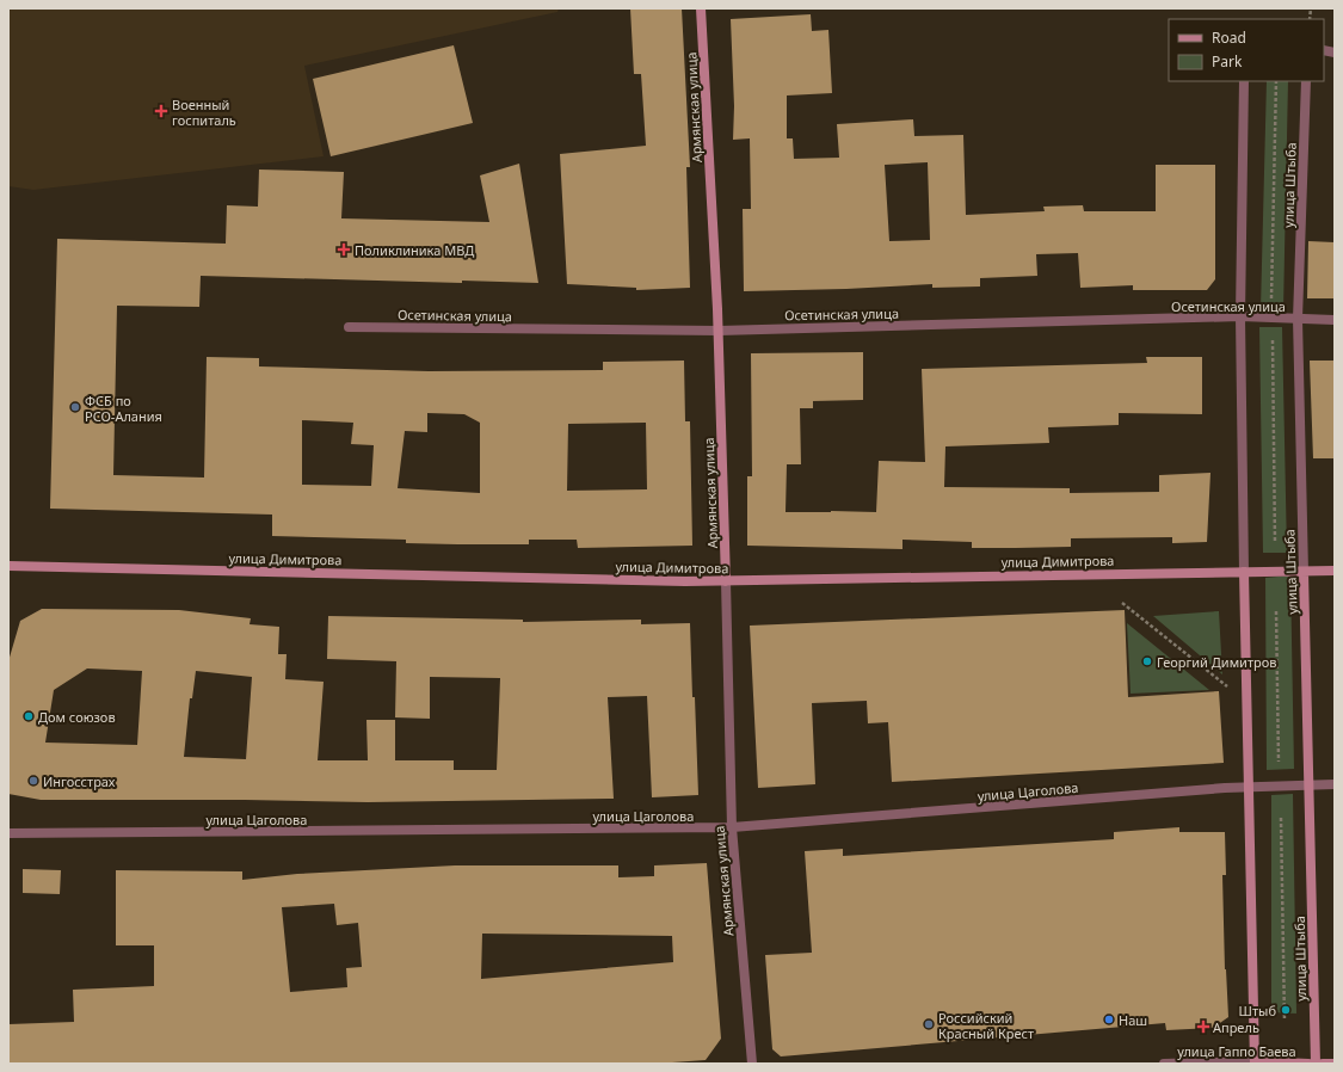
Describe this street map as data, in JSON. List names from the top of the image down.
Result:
{
  "streets": {
    "main road": [
      "Армянская улица",
      "улица Штыба",
      "улица Димитрова",
      "улица Гаппо Баева"
    ],
    "street": ["Осетинская улица", "улица Цаголова"]
  },
  "crossings": [
    ["Армянская улица", "Осетинская улица"],
    ["Армянская улица", "улица Димитрова"],
    ["Армянская улица", "улица Цаголова"],
    ["улица Штыба", "Осетинская улица"],
    ["улица Штыба", "улица Димитрова"],
    ["улица Штыба", "улица Цаголова"]
  ],
  "places": {
    "health": ["Военный госпиталь", "Поликлиника МВД", "Апрель"],
    "other": [
      "ФСБ по РСО-Алания",
      "Георгий Димитров",
      "Дом союзов",
      "Ингосстрах",
      "Штыб",
      "Наш",
      "Российский Красный Крест"
    ]
  },
  "legend": ["Road", "Park"]
}
